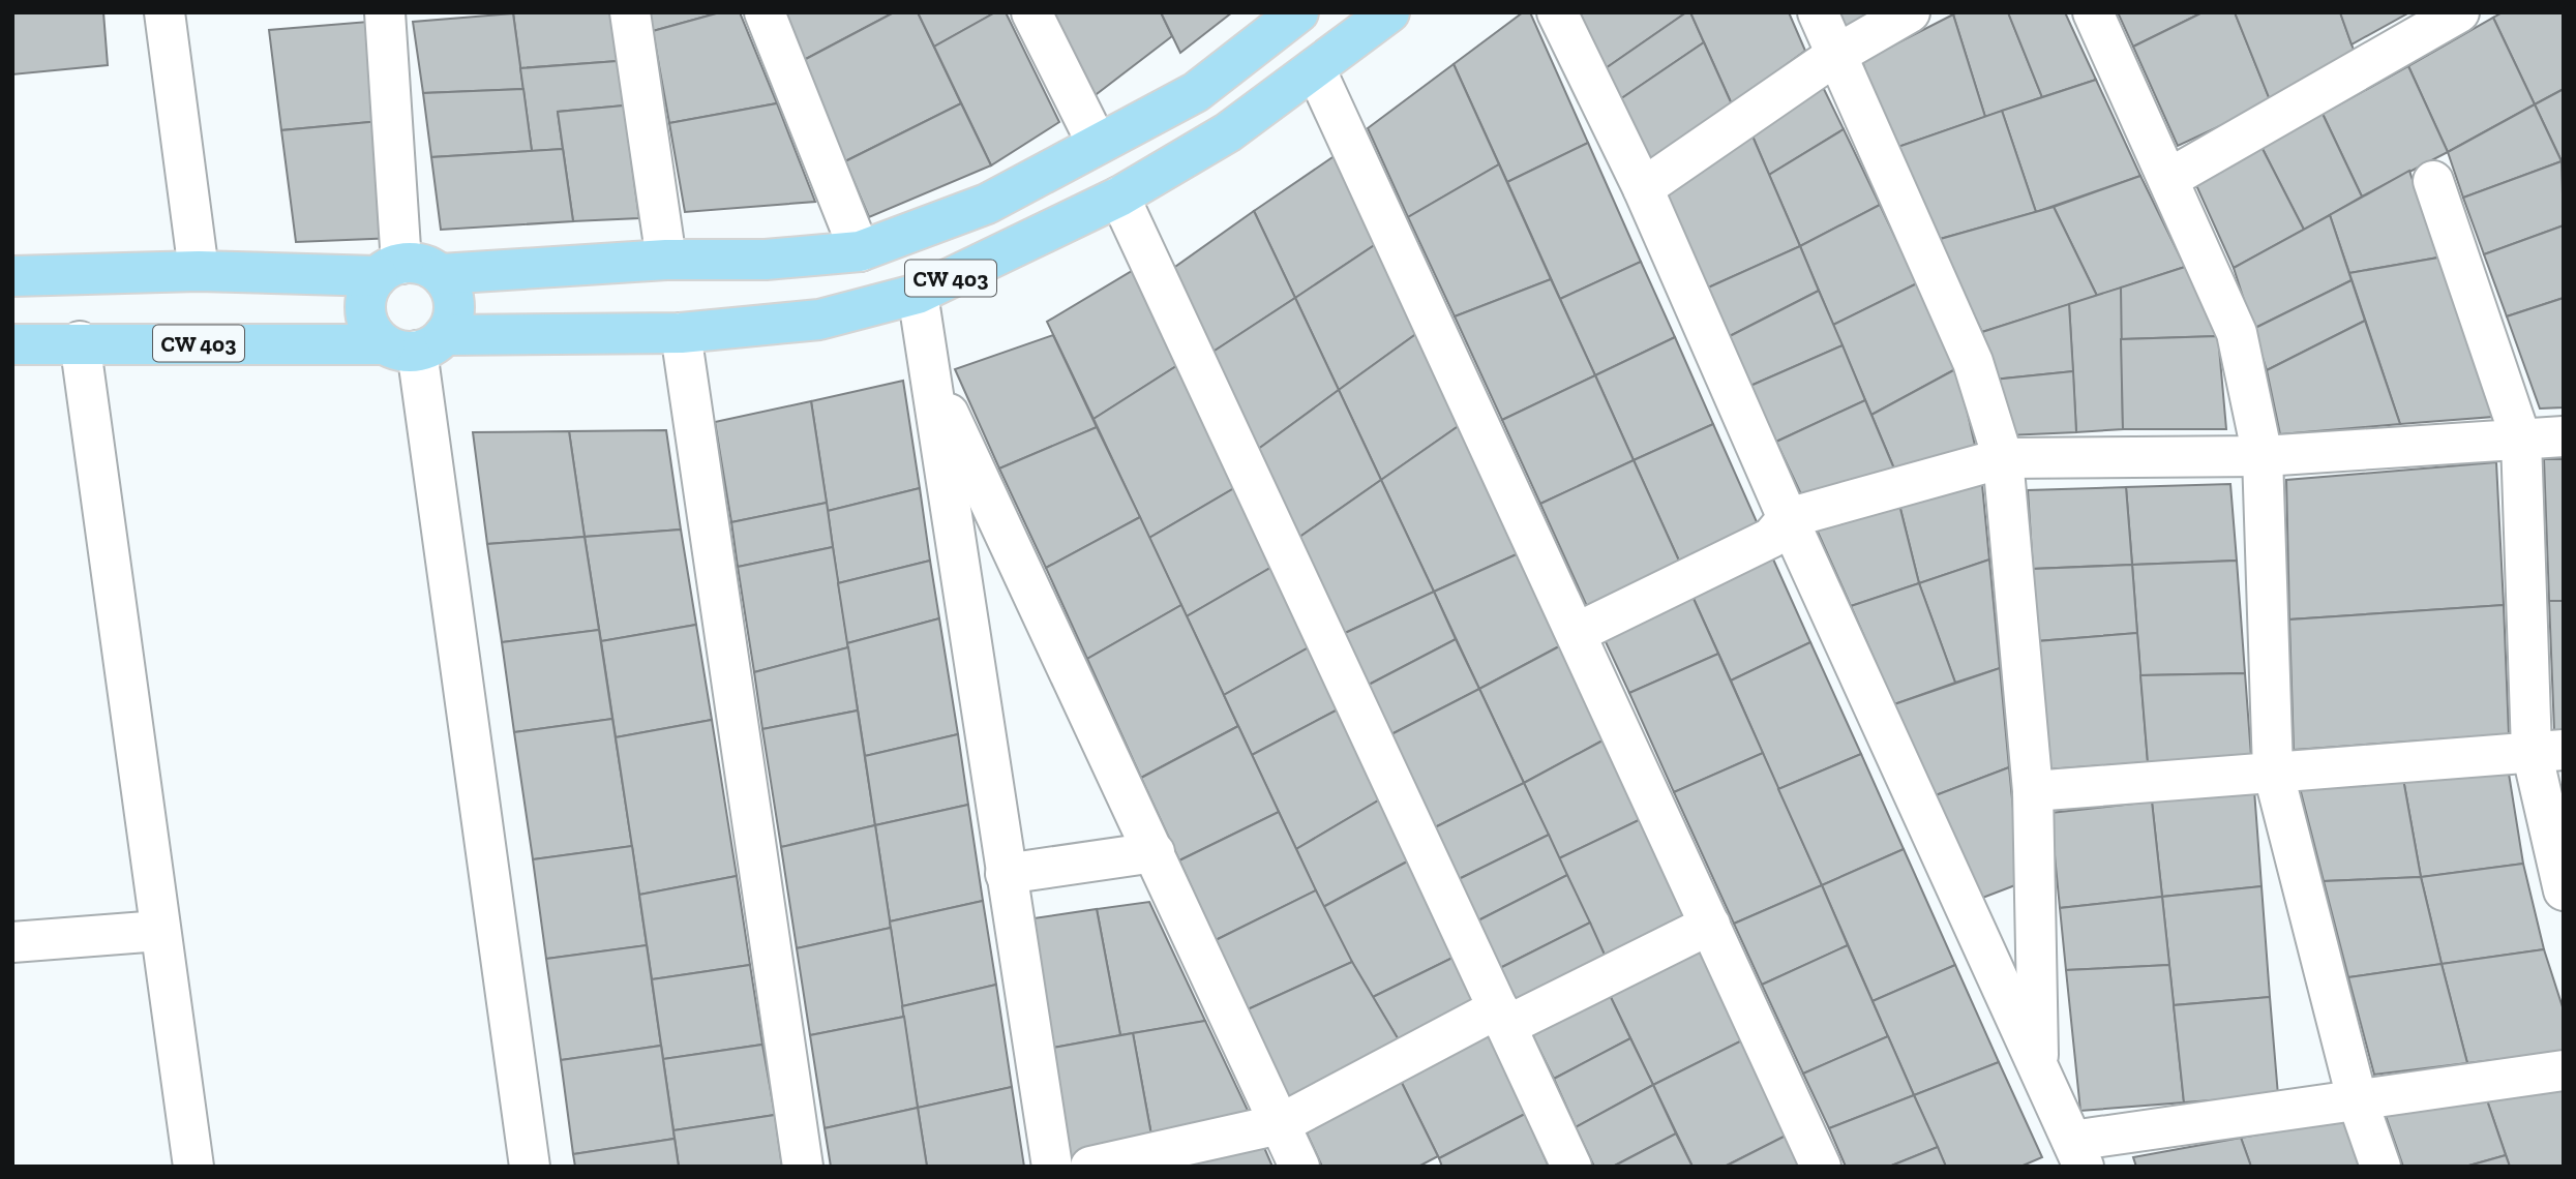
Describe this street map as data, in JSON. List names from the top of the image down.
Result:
{
  "streets": {
    "main road": ["CW 403"]
  }
}
